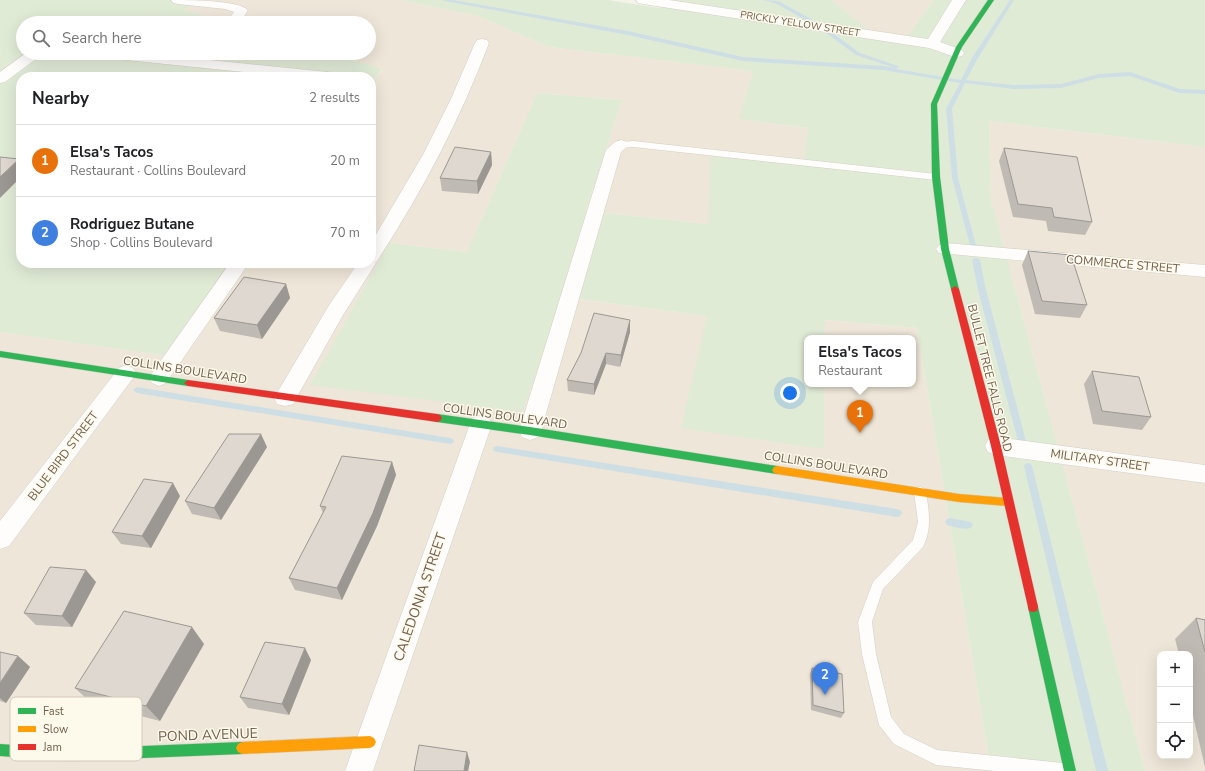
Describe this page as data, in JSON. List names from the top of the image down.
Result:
{
  "streets": {
    "main road": ["COLLINS BOULEVARD", "BULLET TREE FALLS ROAD", "POND AVENUE"],
    "street": [
      "PRICKLY YELLOW STREET",
      "COMMERCE STREET",
      "BLUE BIRD STREET",
      "MILITARY STREET",
      "CALEDONIA STREET"
    ]
  },
  "crossings": [
    ["PRICKLY YELLOW STREET", "BULLET TREE FALLS ROAD"],
    ["COMMERCE STREET", "BULLET TREE FALLS ROAD"],
    ["COLLINS BOULEVARD", "BULLET TREE FALLS ROAD"],
    ["COLLINS BOULEVARD", "BLUE BIRD STREET"],
    ["COLLINS BOULEVARD", "CALEDONIA STREET"],
    ["BULLET TREE FALLS ROAD", "MILITARY STREET"],
    ["CALEDONIA STREET", "POND AVENUE"]
  ],
  "legend": ["Fast", "Slow", "Jam"],
  "page": {
    "search": "Search here",
    "heading": ["Nearby", "2 results"],
    "list": [
      {
        "mark": "1",
        "name": "Elsa's Tacos",
        "note": "Restaurant · Collins Boulevard",
        "value": "20 m"
      },
      {
        "mark": "2",
        "name": "Rodriguez Butane",
        "note": "Shop · Collins Boulevard",
        "value": "70 m"
      }
    ],
    "popup": ["Elsa's Tacos", "Restaurant"],
    "pins": ["1", "2"],
    "map_buttons": ["+", "−"]
  }
}
